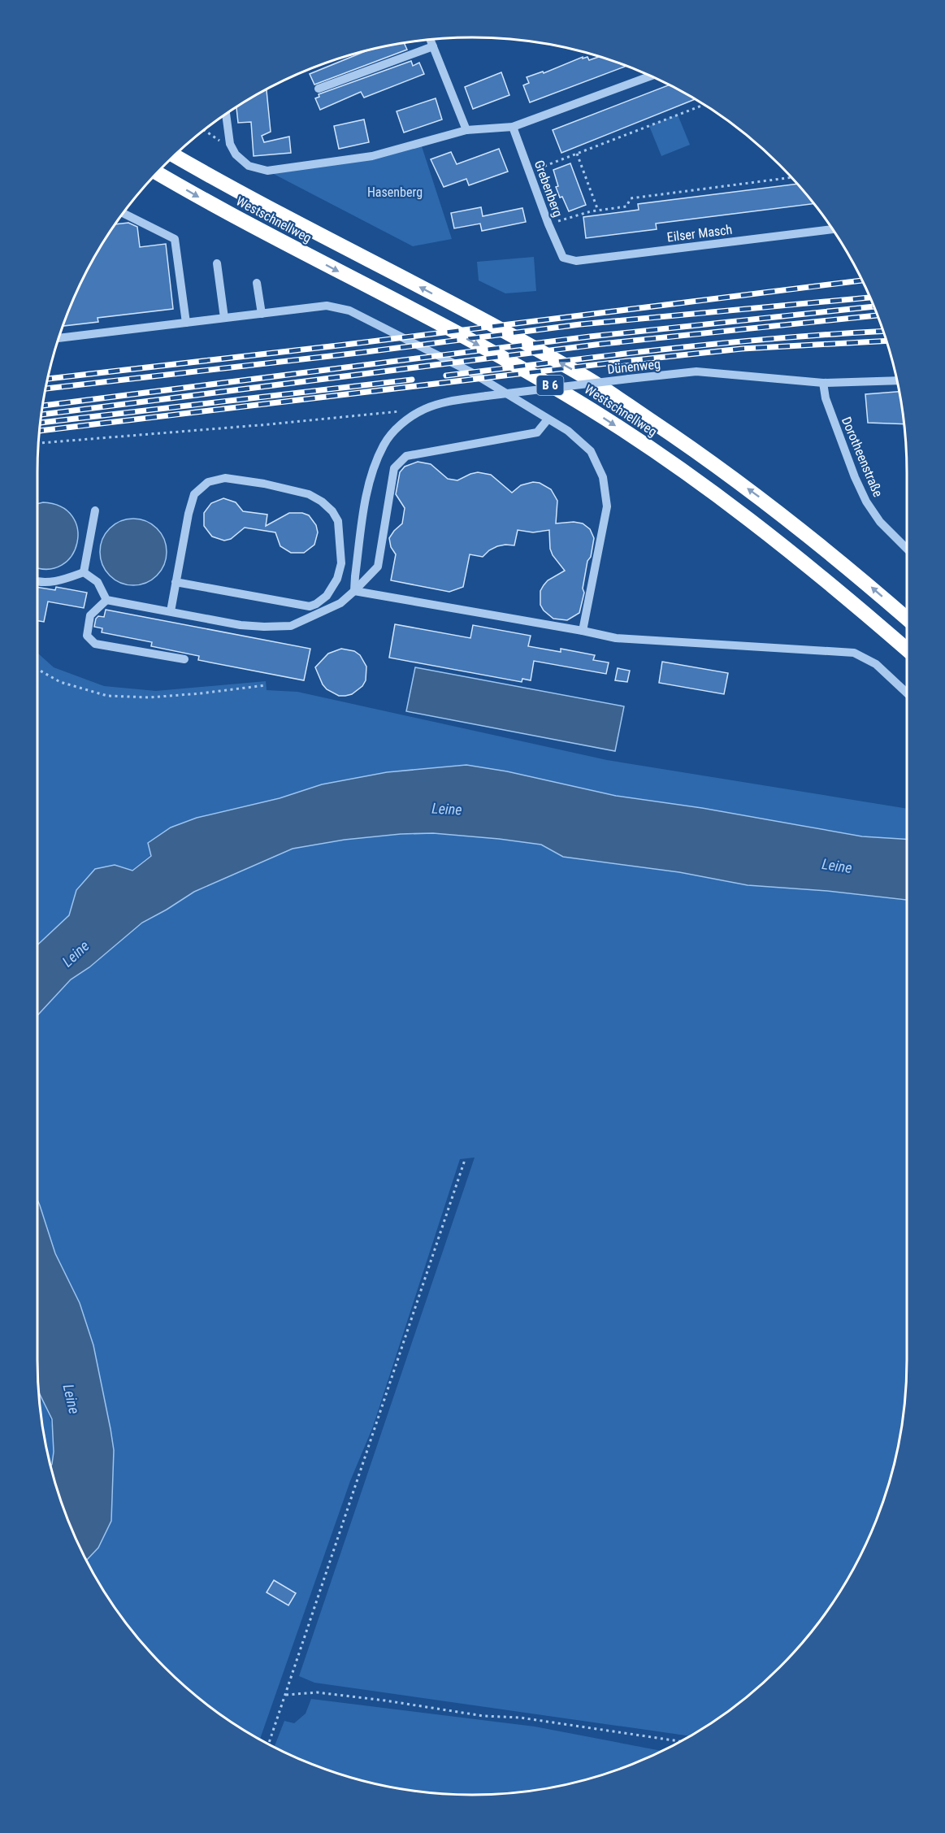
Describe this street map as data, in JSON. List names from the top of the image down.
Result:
{
  "streets": {
    "highway": ["Westschnellweg", "B 6"],
    "street": [
      "Grebenberg",
      "Eilser Masch",
      "Dünenweg",
      "Dorotheenstraße"
    ]
  },
  "crossings": [
    ["Grebenberg", "Eilser Masch"],
    ["Dünenweg", "Dorotheenstraße"]
  ],
  "water": ["Leine"],
  "parks": ["Hasenberg"]
}
